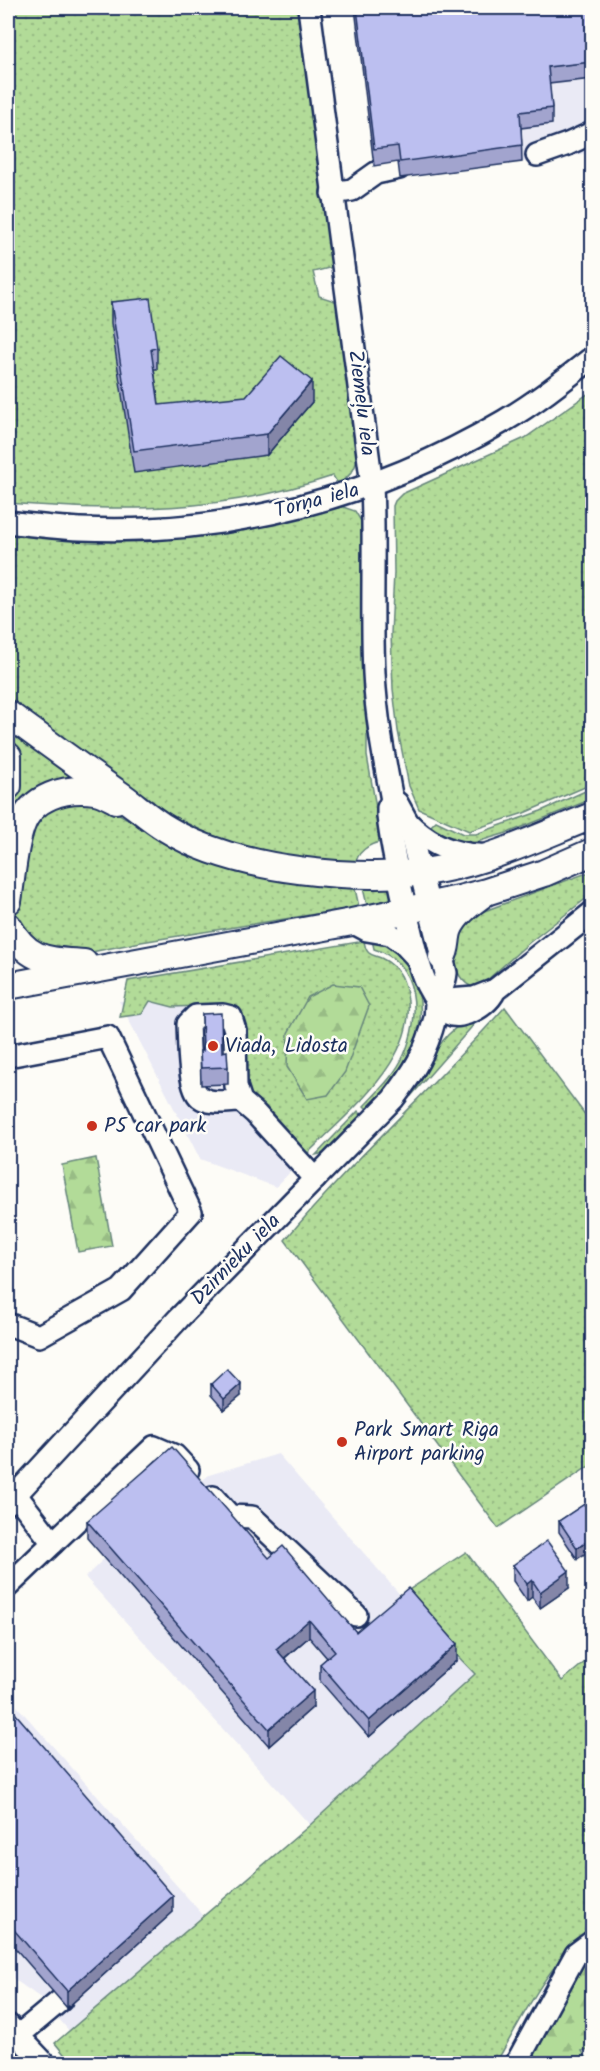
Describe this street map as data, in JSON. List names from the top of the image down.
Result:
{
  "streets": {
    "street": ["Ziemeļu iela", "Torņa iela", "Dzirnieku iela"]
  },
  "crossings": [
    ["Ziemeļu iela", "Torņa iela"],
    ["Ziemeļu iela", "Dzirnieku iela"]
  ],
  "places": ["Viada, Lidosta", "P5 car park", "Park Smart Riga Airport parking"]
}
